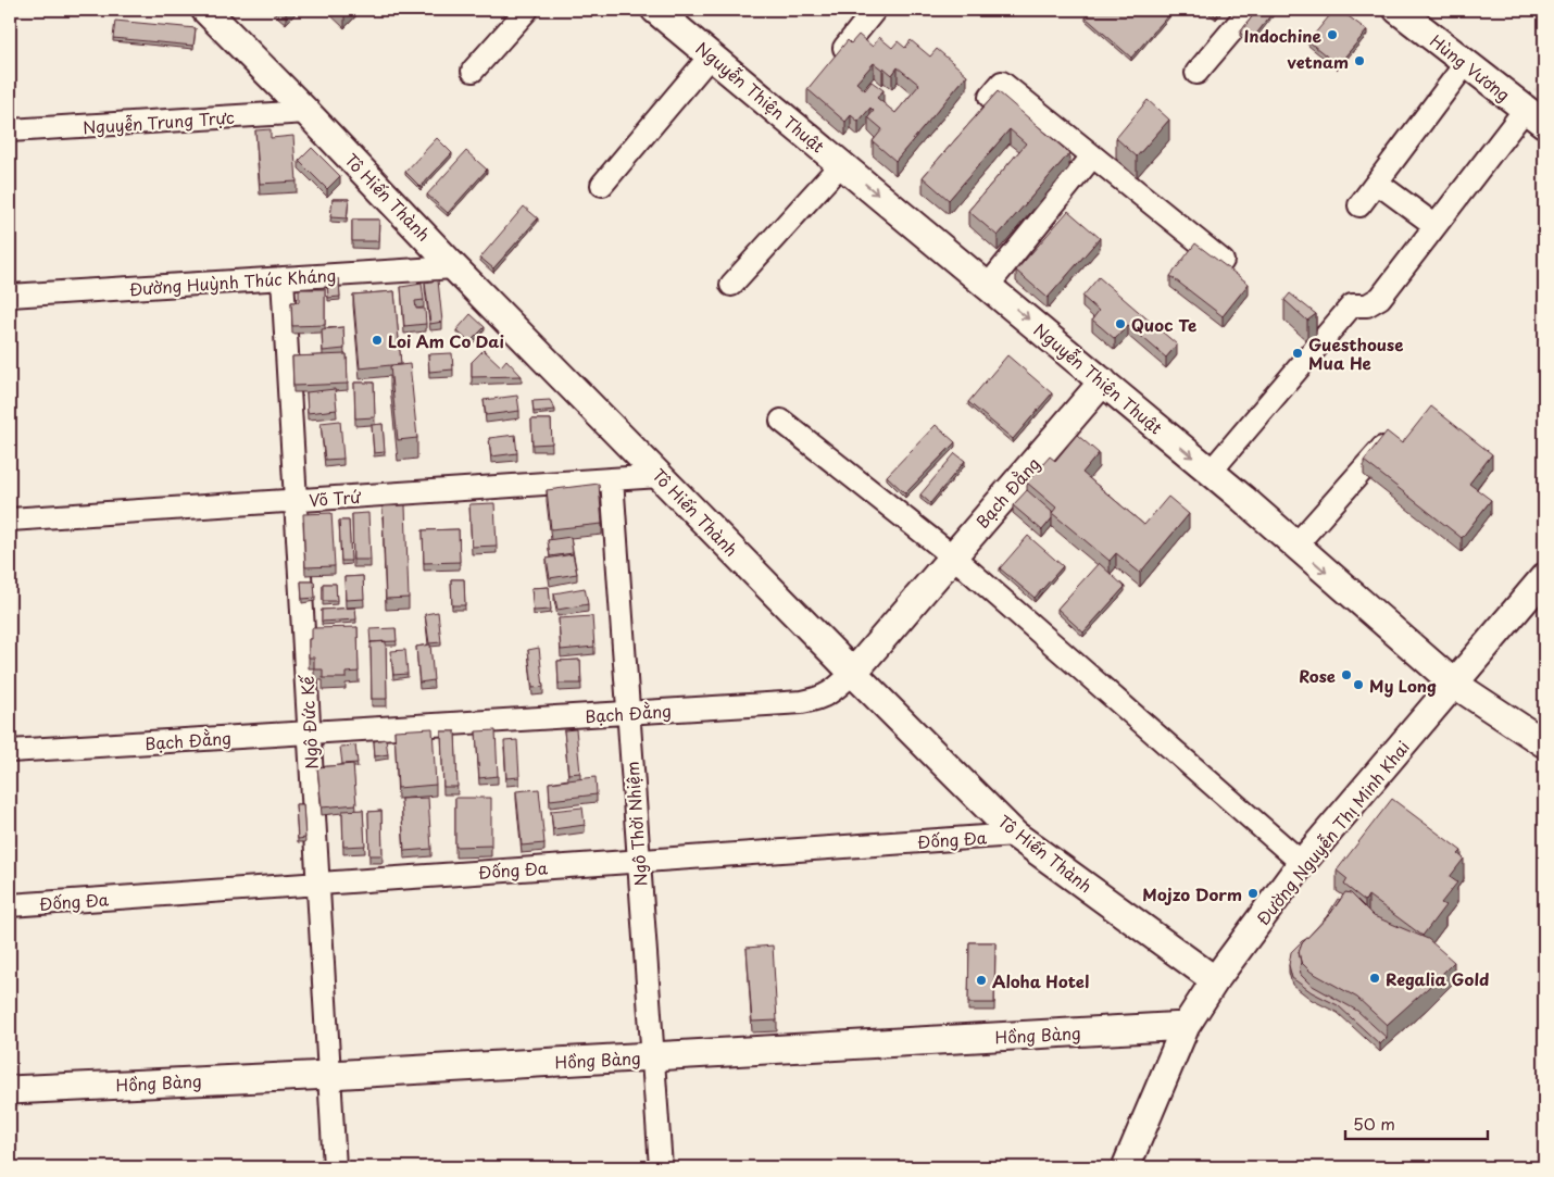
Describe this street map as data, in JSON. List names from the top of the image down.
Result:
{
  "streets": {
    "street": [
      "Hùng Vương",
      "Nguyễn Thiện Thuật",
      "Nguyễn Trung Trực",
      "Tô Hiến Thành",
      "Đường Huỳnh Thúc Kháng",
      "Bạch Đằng",
      "Võ Trứ",
      "Ngô Đức Kế",
      "Ngô Thời Nhiệm",
      "Đường Nguyễn Thị Minh Khai",
      "Đống Đa",
      "Hồng Bàng"
    ]
  },
  "crossings": [
    ["Nguyễn Thiện Thuật", "Bạch Đằng"],
    ["Nguyễn Thiện Thuật", "Đường Nguyễn Thị Minh Khai"],
    ["Nguyễn Trung Trực", "Tô Hiến Thành"],
    ["Tô Hiến Thành", "Đường Huỳnh Thúc Kháng"],
    ["Tô Hiến Thành", "Bạch Đằng"],
    ["Tô Hiến Thành", "Võ Trứ"],
    ["Tô Hiến Thành", "Đường Nguyễn Thị Minh Khai"],
    ["Tô Hiến Thành", "Đống Đa"],
    ["Đường Huỳnh Thúc Kháng", "Ngô Đức Kế"],
    ["Bạch Đằng", "Ngô Đức Kế"],
    ["Bạch Đằng", "Ngô Thời Nhiệm"],
    ["Võ Trứ", "Ngô Đức Kế"],
    ["Võ Trứ", "Ngô Thời Nhiệm"],
    ["Ngô Đức Kế", "Đống Đa"],
    ["Ngô Đức Kế", "Hồng Bàng"],
    ["Ngô Thời Nhiệm", "Đống Đa"],
    ["Ngô Thời Nhiệm", "Hồng Bàng"],
    ["Đường Nguyễn Thị Minh Khai", "Hồng Bàng"]
  ],
  "places": [
    "Indochine",
    "vetnam",
    "Quoc Te",
    "Loi Am Co Dai",
    "Guesthouse Mua He",
    "Rose",
    "My Long",
    "Mojzo Dorm",
    "Regalia Gold",
    "Aloha Hotel"
  ],
  "scale_bar": "50 m"
}
